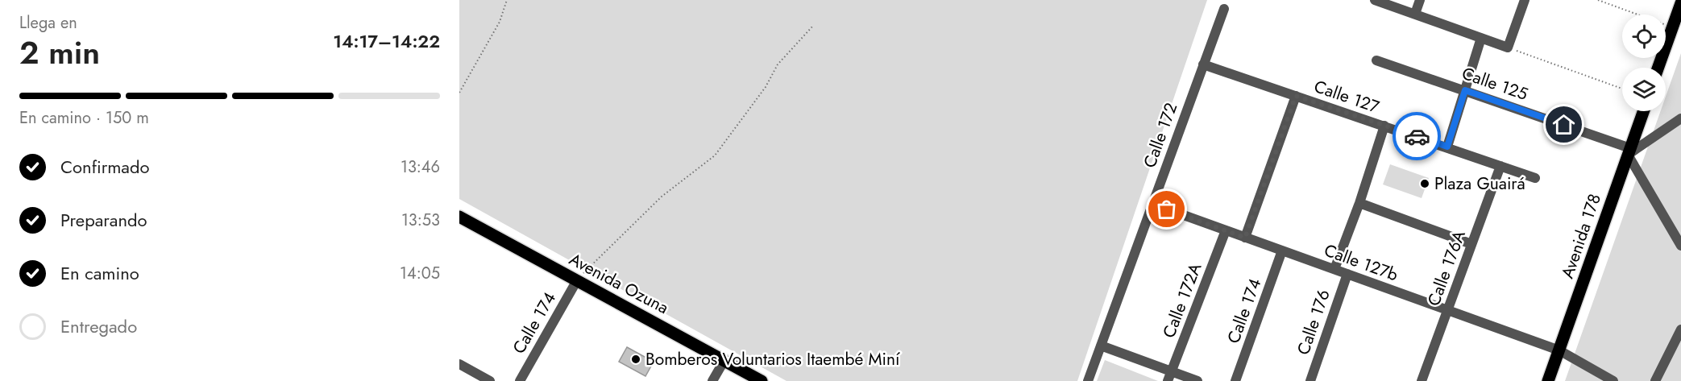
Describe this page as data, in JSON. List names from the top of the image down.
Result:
{
  "streets": {
    "main road": ["Avenida 178", "Avenida Ozuna"],
    "street": [
      "Calle 125",
      "Calle 127",
      "Calle 172",
      "Calle 127b",
      "Calle 176A",
      "Calle 172A",
      "Calle 174",
      "Calle 176"
    ]
  },
  "crossings": [
    ["Calle 125", "Avenida 178"],
    ["Calle 127", "Calle 172"],
    ["Calle 127", "Calle 176A"],
    ["Calle 172", "Calle 127b"],
    ["Avenida 178", "Calle 127b"],
    ["Calle 127b", "Calle 176A"],
    ["Calle 127b", "Calle 172A"],
    ["Calle 127b", "Calle 174"],
    ["Calle 127b", "Calle 176"],
    ["Avenida Ozuna", "Calle 174"]
  ],
  "places": ["Plaza Guairá", "Bomberos Voluntarios Itaembé Miní"],
  "page": {
    "heading": ["2 min", "Llega en", "14:17–14:22"],
    "bar": "En camino · 150 m",
    "list": [
      ["Confirmado", "13:46"],
      ["Preparando", "13:53"],
      ["En camino", "14:05"],
      "Entregado"
    ]
  }
}
